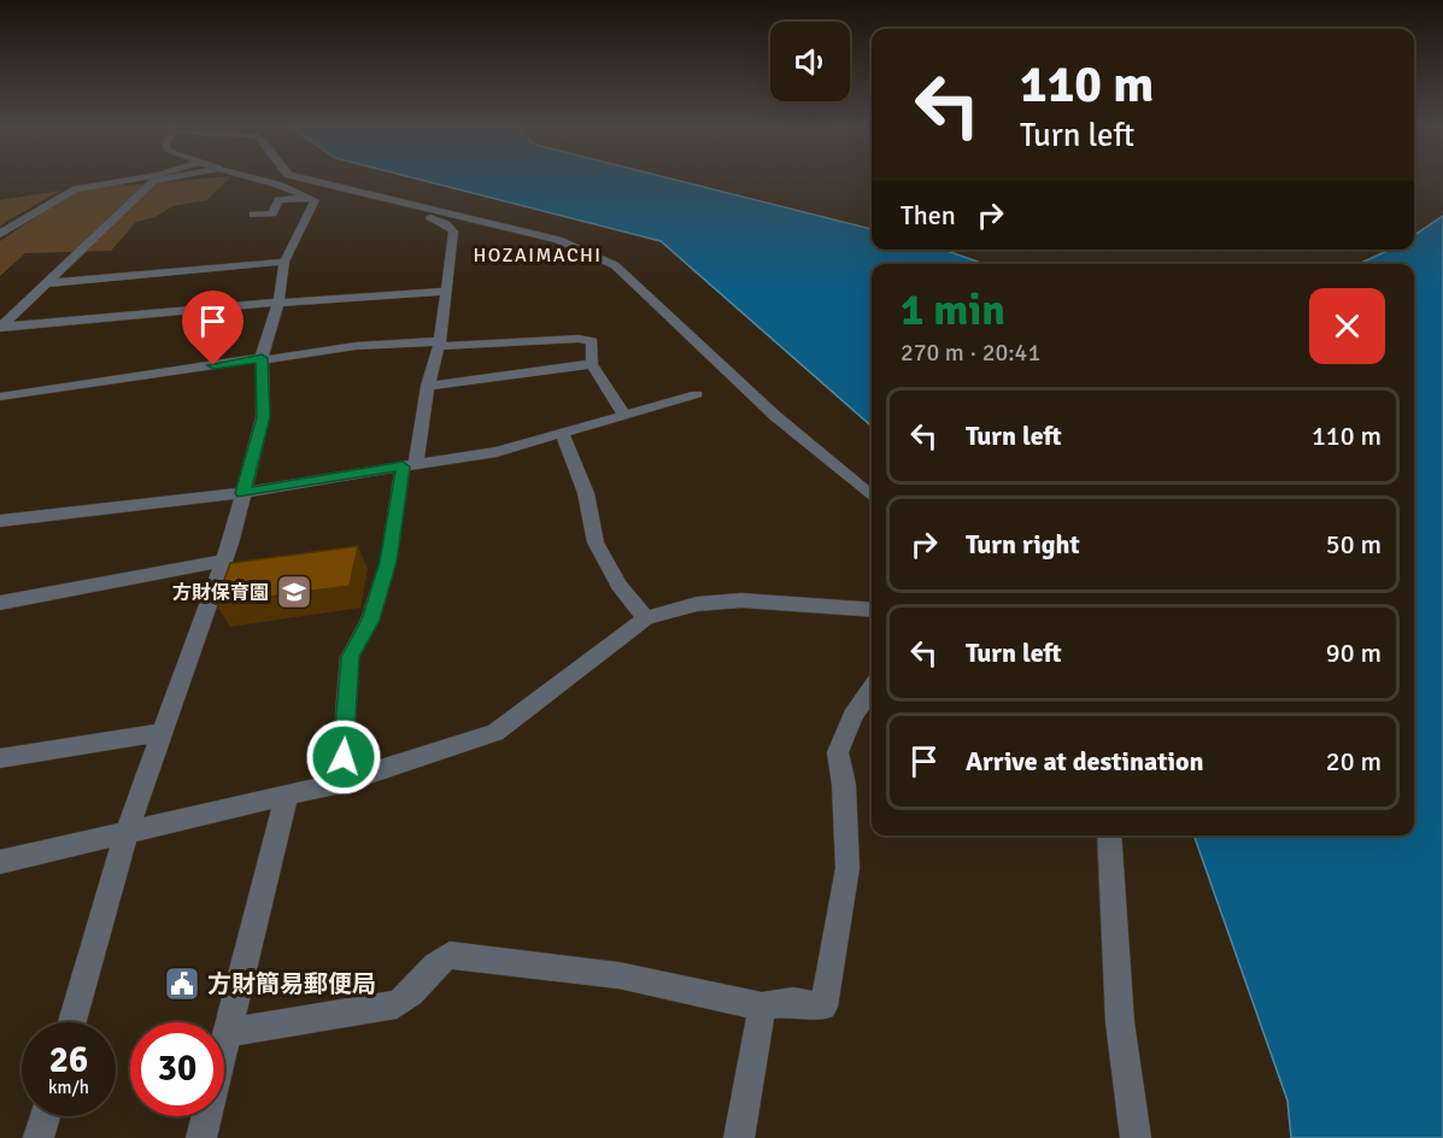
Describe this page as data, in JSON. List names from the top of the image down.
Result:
{
  "districts": ["HOZAIMACHI"],
  "places": {
    "school or university": ["方財保育園"],
    "public building": ["方財簡易郵便局"]
  },
  "page": {
    "turn": ["110 m", "Turn left"],
    "then": "Then",
    "heading": ["1 min", "270 m · 20:41"],
    "list": [
      {
        "name": "Turn left",
        "value": "110 m"
      },
      {
        "name": "Turn right",
        "value": "50 m"
      },
      {
        "name": "Turn left",
        "value": "90 m"
      },
      {
        "name": "Arrive at destination",
        "value": "20 m"
      }
    ],
    "speed": "26 km/h",
    "limit": "30"
  }
}
